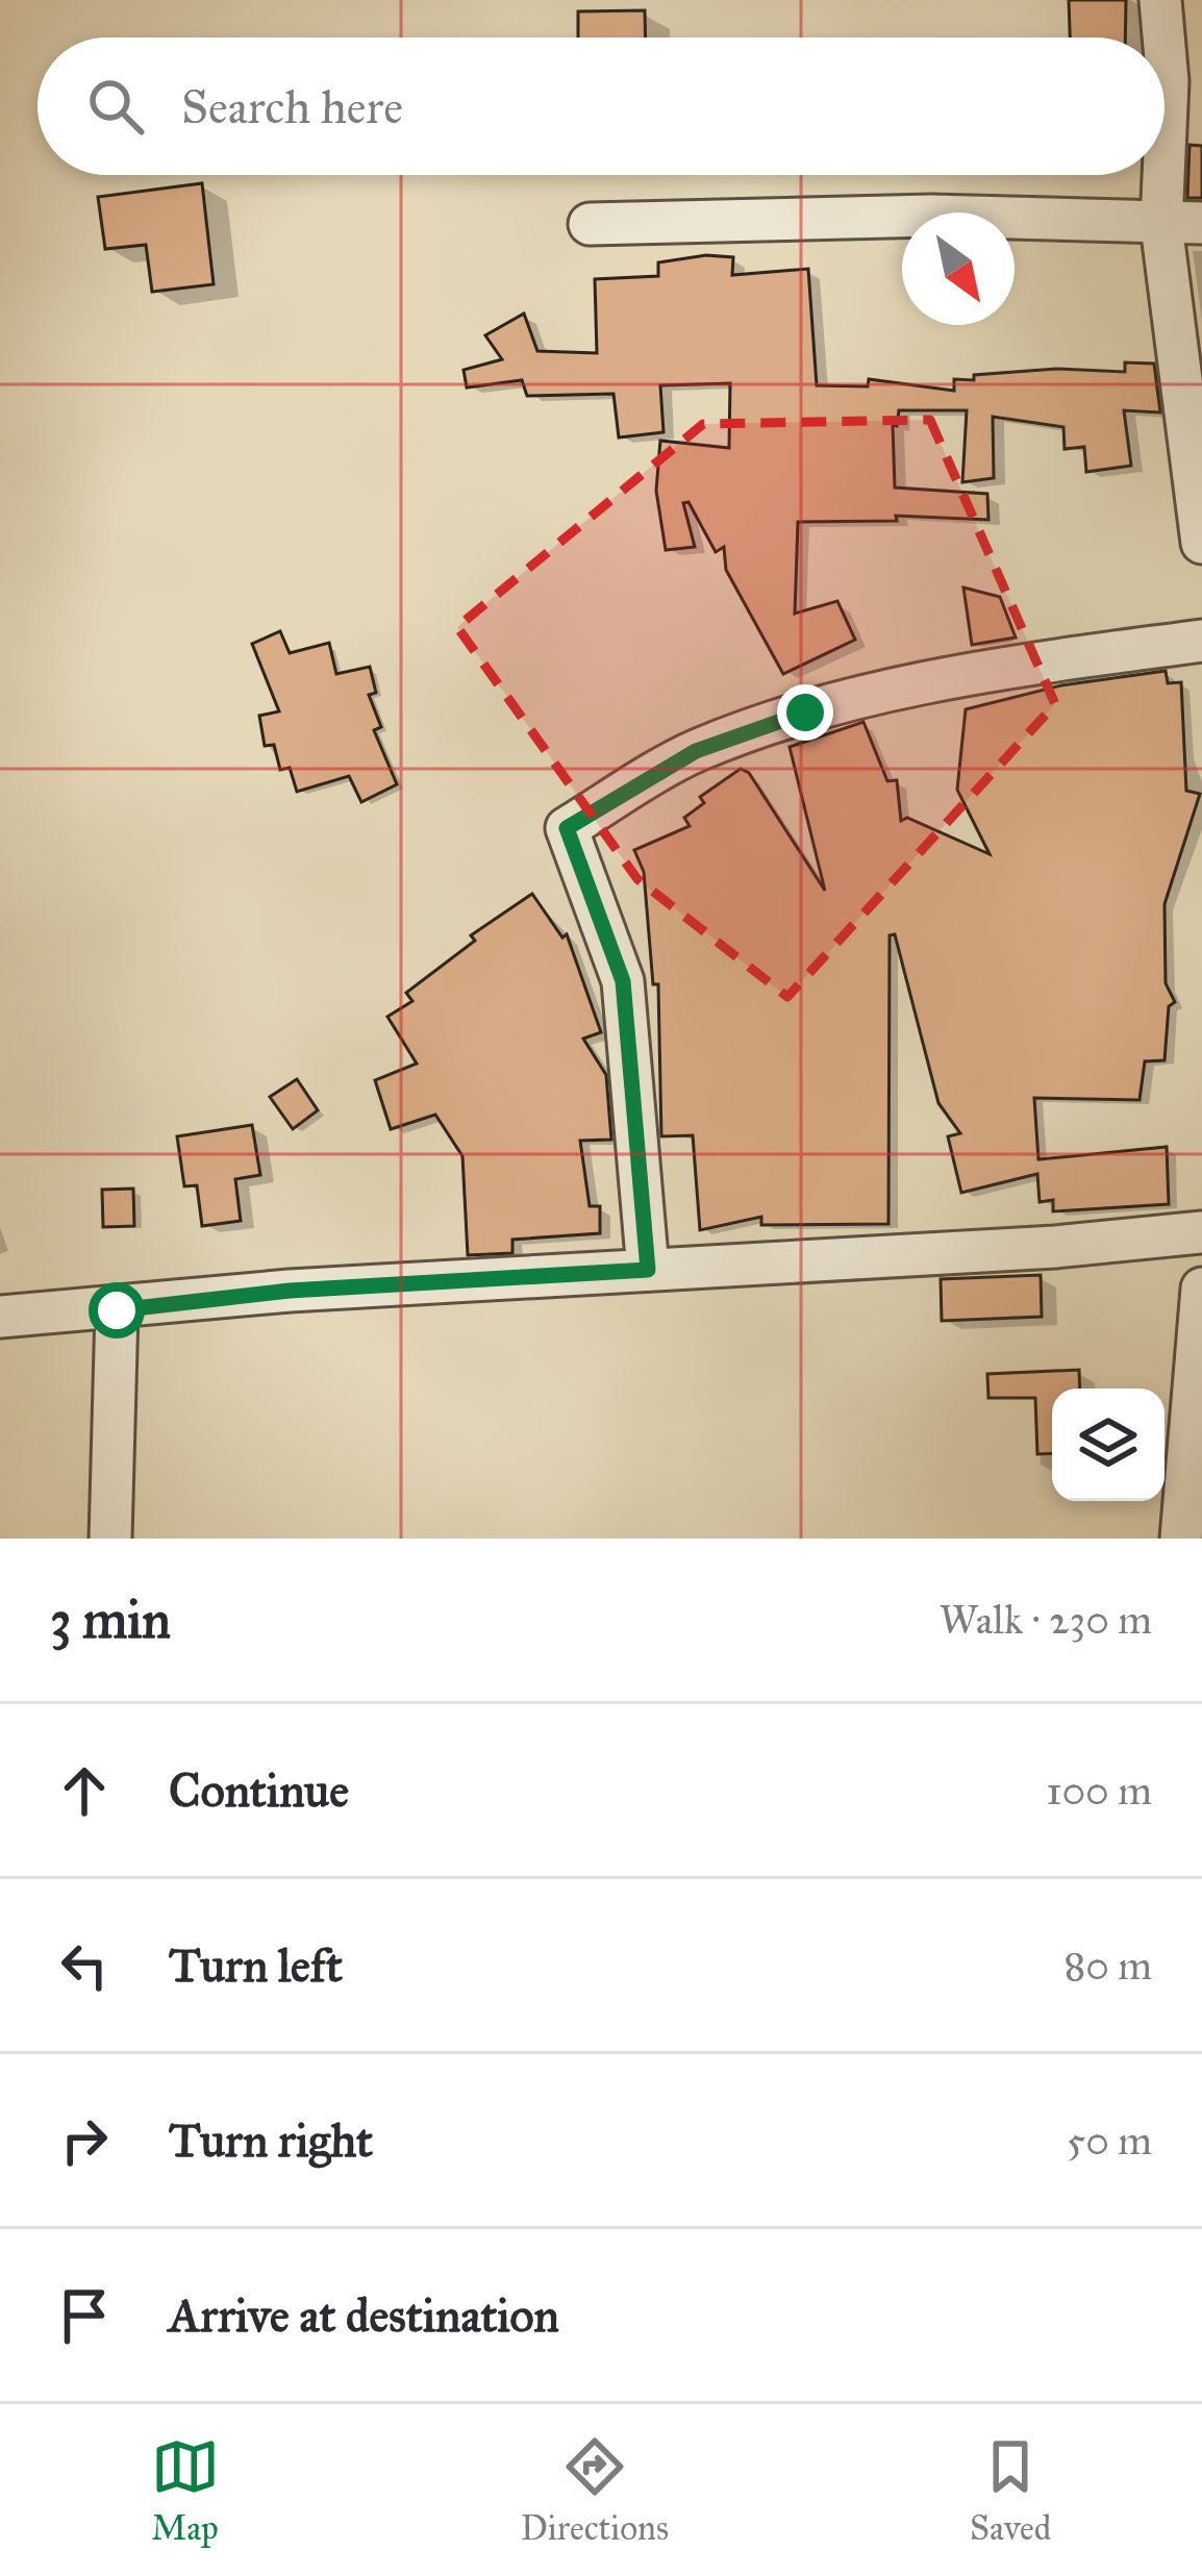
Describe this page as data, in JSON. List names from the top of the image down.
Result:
{
  "north": "bottom right",
  "page": {
    "search": "Search here",
    "heading": ["3 min", "Walk · 230 m"],
    "list": [
      ["Continue", "100 m"],
      ["Turn left", "80 m"],
      ["Turn right", "50 m"],
      "Arrive at destination"
    ],
    "nav": ["Map", "Directions", "Saved"]
  }
}
